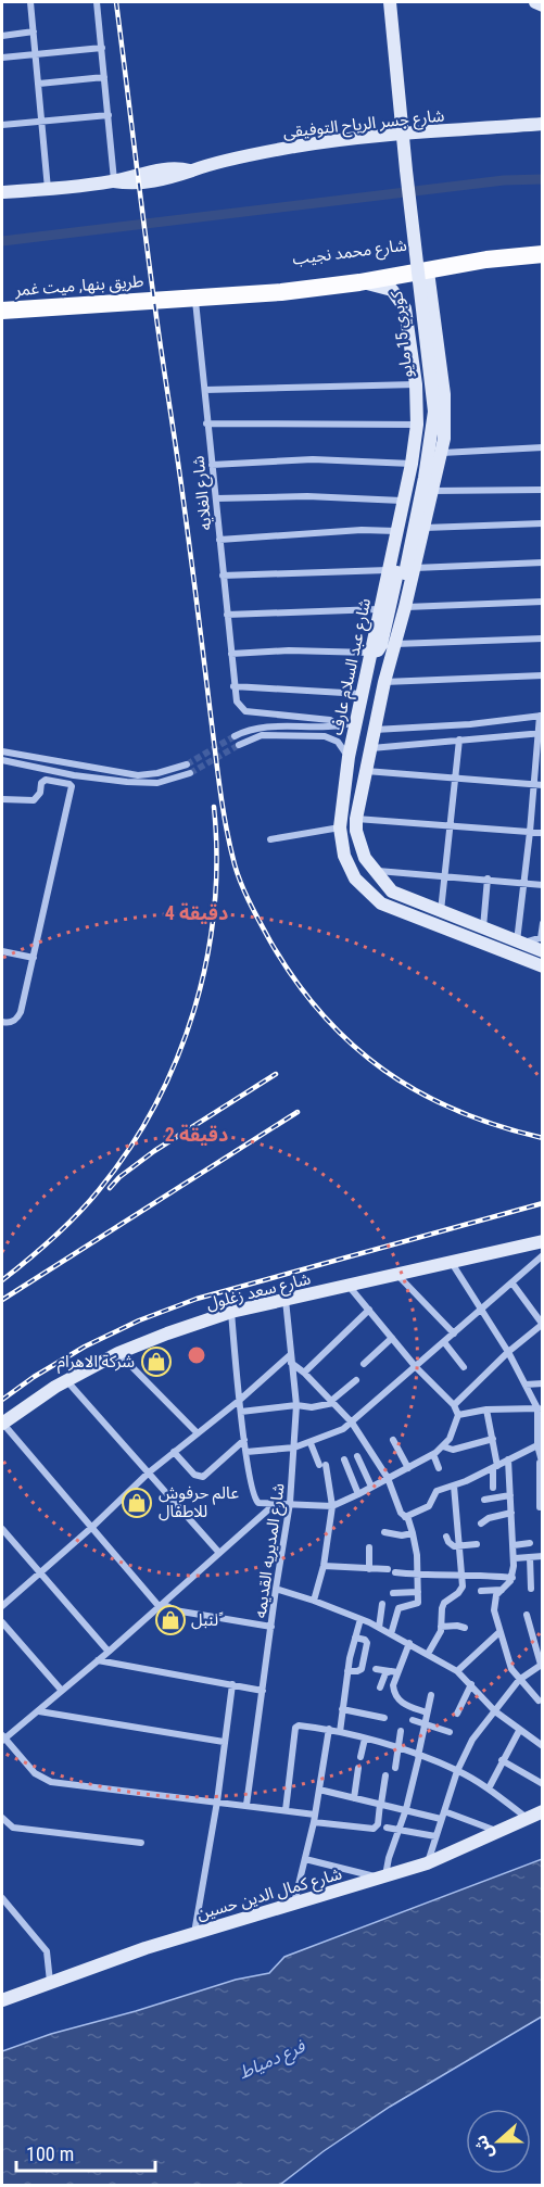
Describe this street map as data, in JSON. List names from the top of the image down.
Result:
{
  "streets": {
    "highway": ["شارع محمد نجيب", "طريق بنها, ميت غمر"],
    "main road": [
      "شارع جسر الرياح التوفيقى",
      "كوبري 15 مايو",
      "شارع عبد السلام عارف",
      "شارع سعد زغلول",
      "شارع كمال الدين حسين"
    ],
    "street": ["شارع الغلايه", "شارع المديريه القديمه"]
  },
  "crossings": [
    ["شارع محمد نجيب", "طريق بنها, ميت غمر"],
    ["شارع محمد نجيب", "شارع الغلايه"],
    ["شارع محمد نجيب", "شارع عبد السلام عارف"],
    ["كوبري 15 مايو", "شارع عبد السلام عارف"],
    ["شارع سعد زغلول", "شارع المديريه القديمه"]
  ],
  "water": ["فرع دمياط"],
  "places": {
    "shop": ["شركة الاهرام", "عالم حرفوش للاطفال", "لنبل ً"]
  },
  "scale_bar": "100 m",
  "north": "left",
  "rings": ["4 دقيقة", "2 دقيقة"]
}
